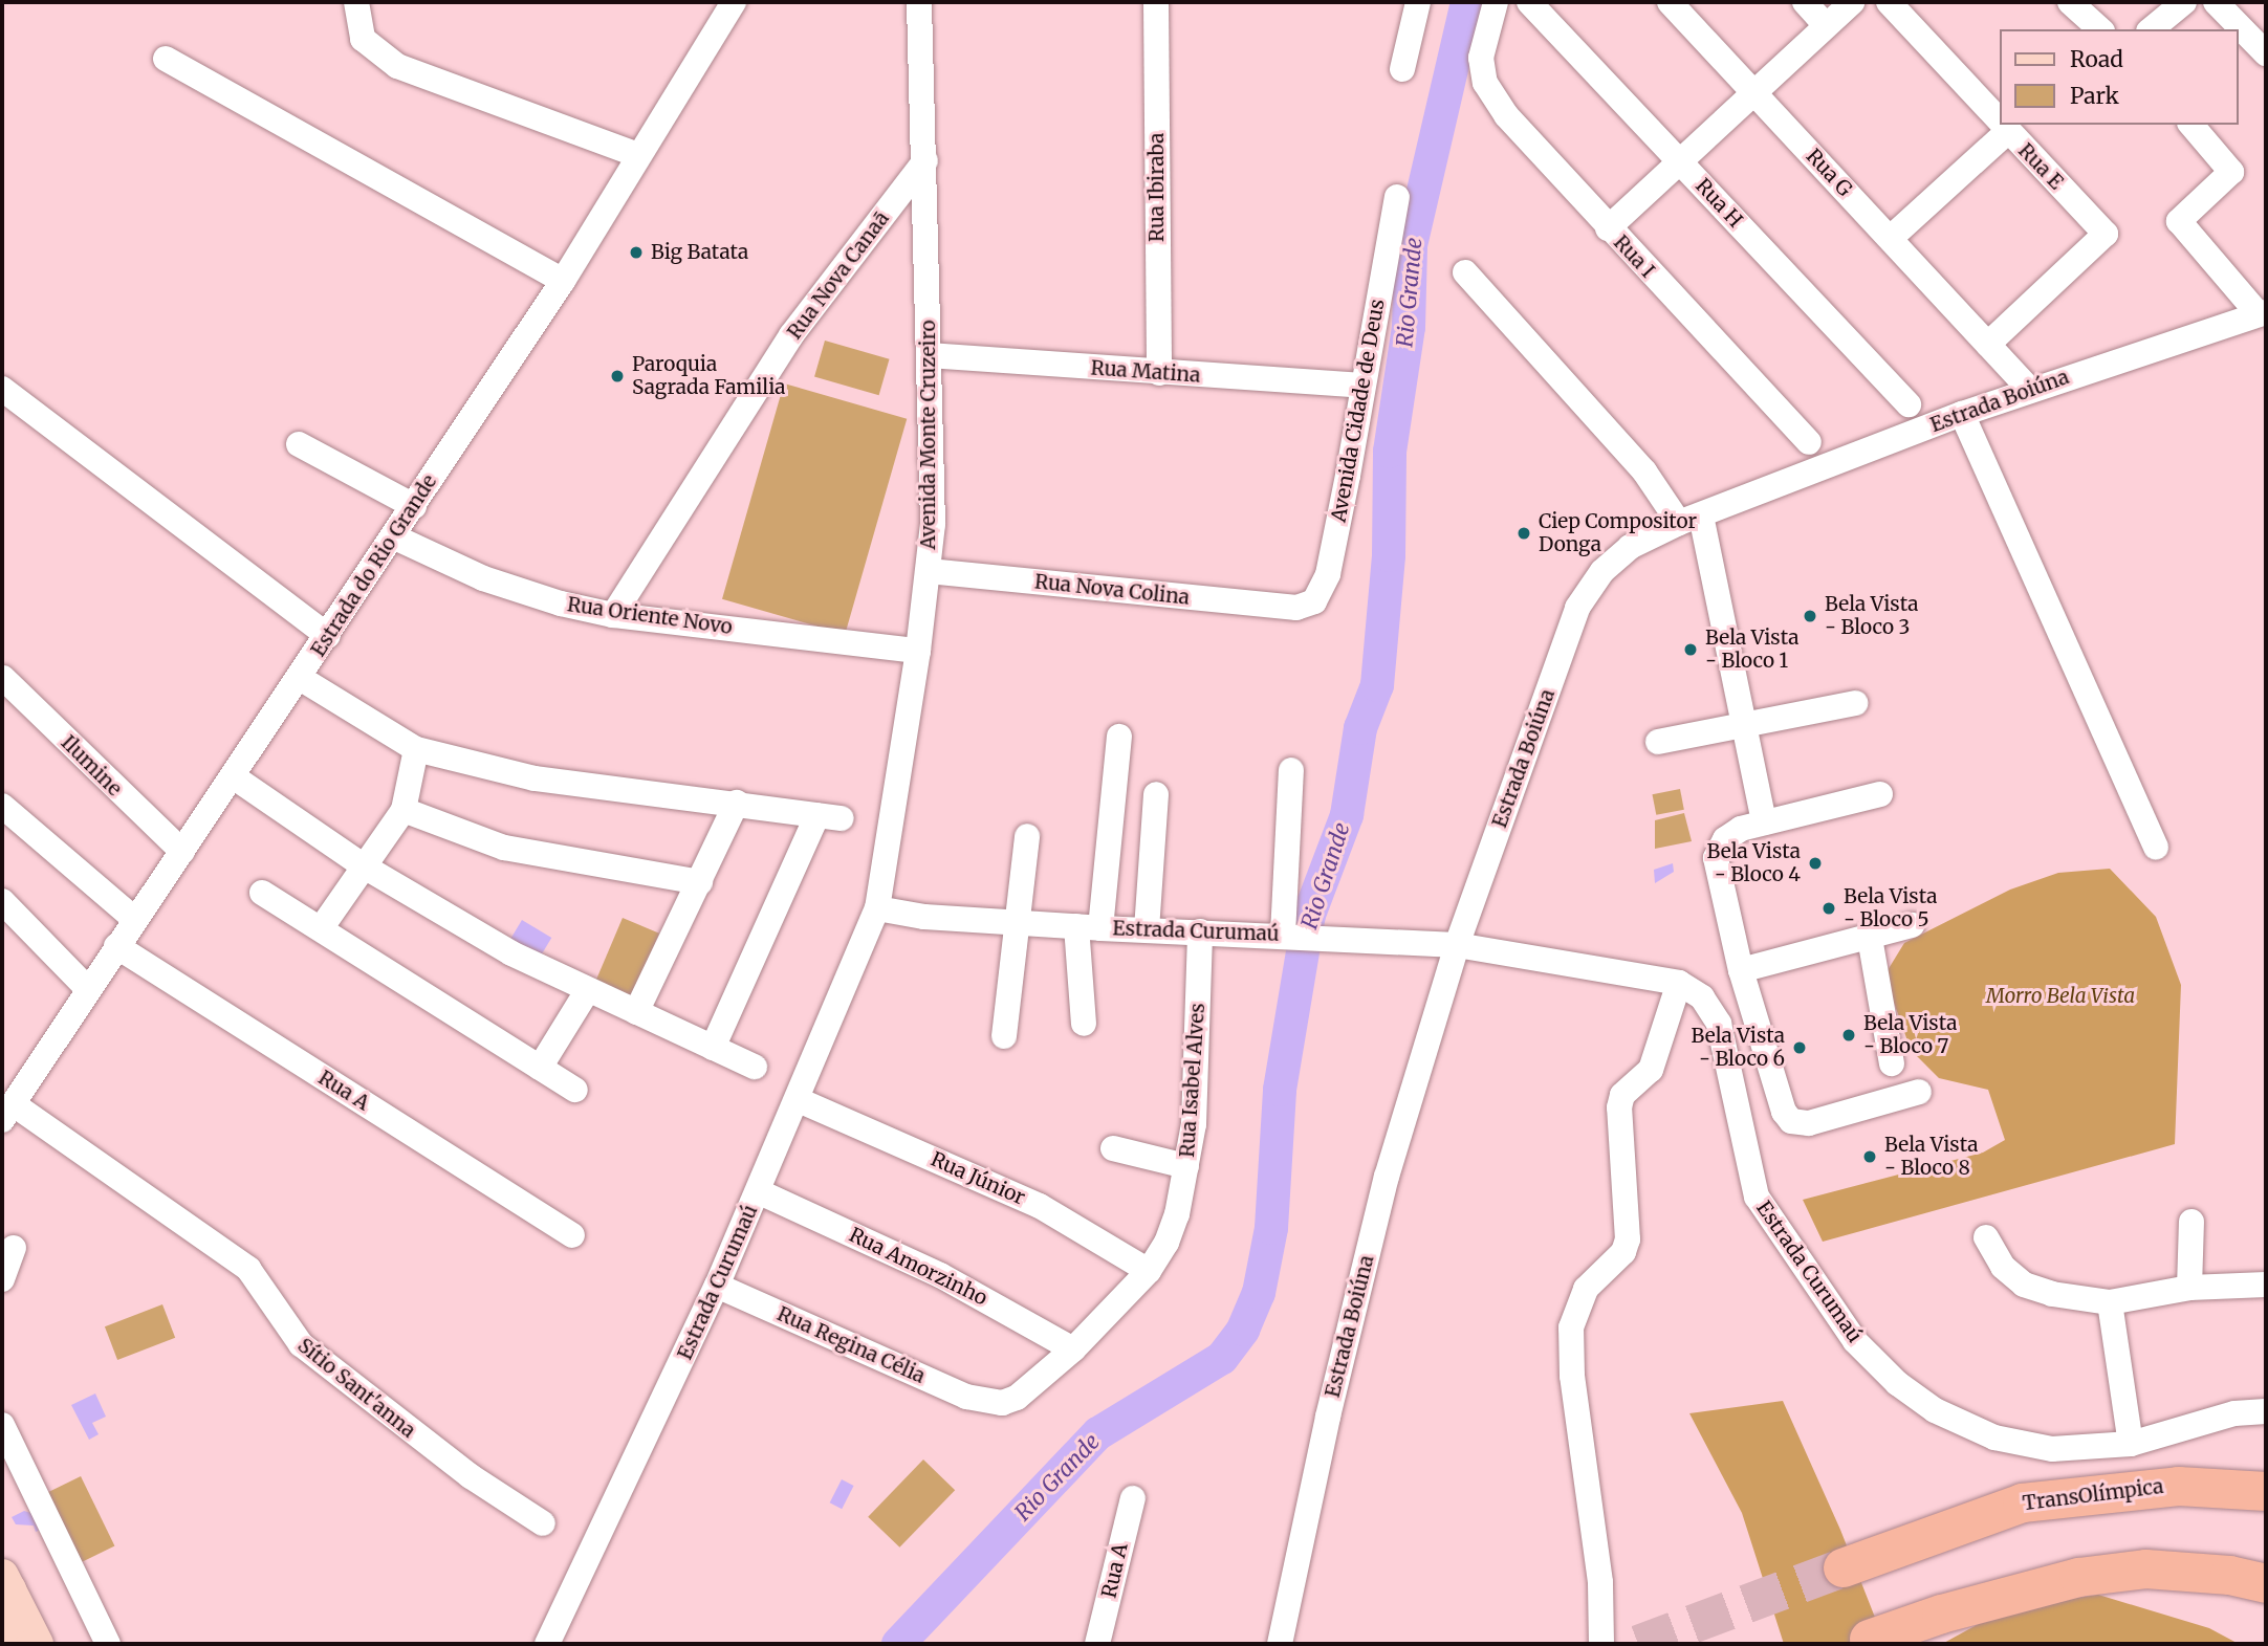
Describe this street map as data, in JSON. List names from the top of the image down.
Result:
{
  "streets": {
    "highway": ["TransOlímpica"],
    "street": [
      "Rua E",
      "Rua G",
      "Rua Ibiraba",
      "Rua H",
      "Rua I",
      "Rua Nova Canaã",
      "Rua Matina",
      "Estrada Boiúna",
      "Avenida Cidade de Deus",
      "Avenida Monte Cruzeiro",
      "Estrada do Rio Grande",
      "Rua Nova Colina",
      "Rua Oriente Novo",
      "Ilumine",
      "Estrada Curumaú",
      "Rua Isabel Alves",
      "Rua A",
      "Rua Júnior",
      "Rua Amorzinho",
      "Rua Regina Célia",
      "Sítio Sant'anna"
    ]
  },
  "crossings": [
    ["Rua E", "Rua G"],
    ["Rua G", "Estrada Boiúna"],
    ["Rua Ibiraba", "Rua Matina"],
    ["Rua Nova Canaã", "Avenida Monte Cruzeiro"],
    ["Rua Nova Canaã", "Rua Oriente Novo"],
    ["Rua Matina", "Avenida Cidade de Deus"],
    ["Rua Matina", "Avenida Monte Cruzeiro"],
    ["Estrada Boiúna", "Estrada Curumaú"],
    ["Avenida Cidade de Deus", "Rua Nova Colina"],
    ["Avenida Monte Cruzeiro", "Rua Nova Colina"],
    ["Avenida Monte Cruzeiro", "Rua Oriente Novo"],
    ["Avenida Monte Cruzeiro", "Estrada Curumaú"],
    ["Estrada do Rio Grande", "Rua Oriente Novo"],
    ["Estrada do Rio Grande", "Ilumine"],
    ["Estrada do Rio Grande", "Rua A"],
    ["Estrada do Rio Grande", "Sítio Sant'anna"],
    ["Estrada Curumaú", "Rua Isabel Alves"],
    ["Estrada Curumaú", "Rua Júnior"],
    ["Estrada Curumaú", "Rua Amorzinho"],
    ["Estrada Curumaú", "Rua Regina Célia"],
    ["Rua Isabel Alves", "Rua Júnior"],
    ["Rua Isabel Alves", "Rua Amorzinho"],
    ["Rua Isabel Alves", "Rua Regina Célia"]
  ],
  "water": ["Rio Grande"],
  "parks": ["Morro Bela Vista"],
  "places": [
    "Big Batata",
    "Paroquia Sagrada Familia",
    "Ciep Compositor Donga",
    "Bela Vista - Bloco 3",
    "Bela Vista - Bloco 1",
    "Bela Vista - Bloco 4",
    "Bela Vista - Bloco 5",
    "Bela Vista - Bloco 7",
    "Bela Vista - Bloco 6",
    "Bela Vista - Bloco 8"
  ],
  "legend": ["Road", "Park"]
}
